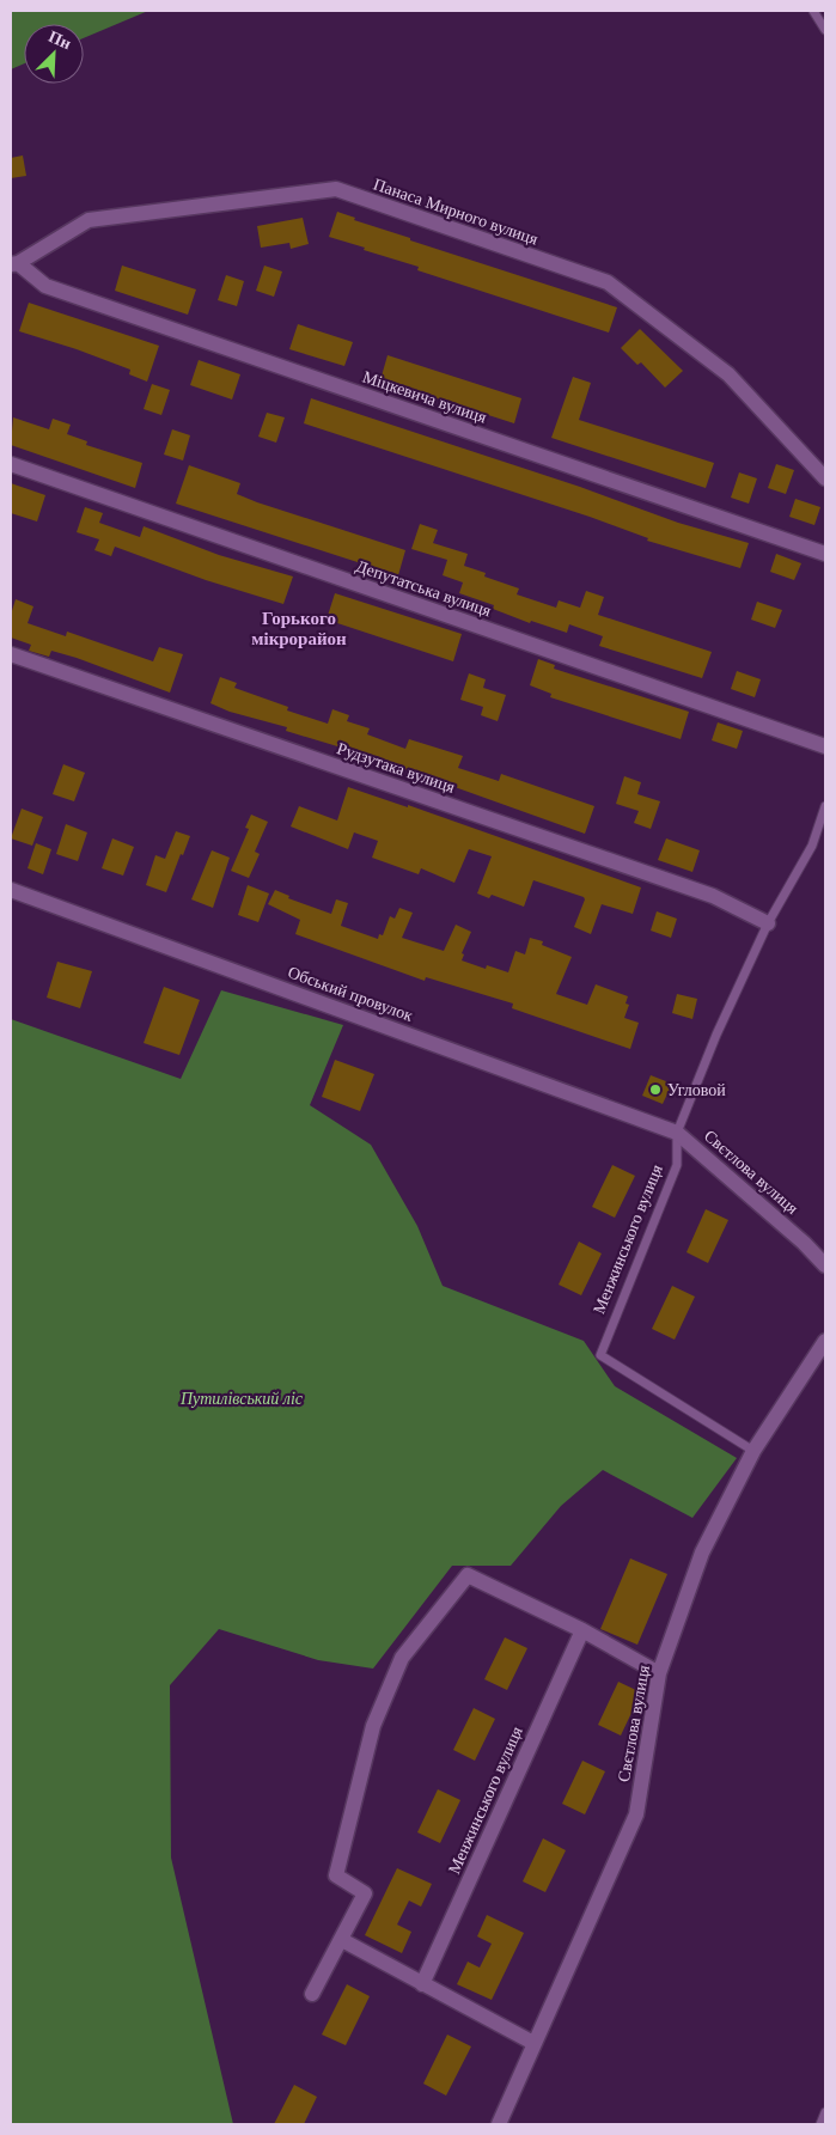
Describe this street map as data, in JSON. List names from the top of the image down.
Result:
{
  "streets": {
    "street": [
      "Панаса Мирного вулиця",
      "Міцкевича вулиця",
      "Депутатська вулиця",
      "Рудзутака вулиця",
      "Обський провулок",
      "Свєтлова вулиця",
      "Менжинського вулиця"
    ]
  },
  "crossings": [
    ["Панаса Мирного вулиця", "Міцкевича вулиця"],
    ["Рудзутака вулиця", "Менжинського вулиця"],
    ["Обський провулок", "Свєтлова вулиця"],
    ["Обський провулок", "Менжинського вулиця"],
    ["Свєтлова вулиця", "Менжинського вулиця"]
  ],
  "districts": ["Горького мікрорайон"],
  "parks": ["Путилівський ліс"],
  "places": ["Угловой"],
  "north": "top right"
}
